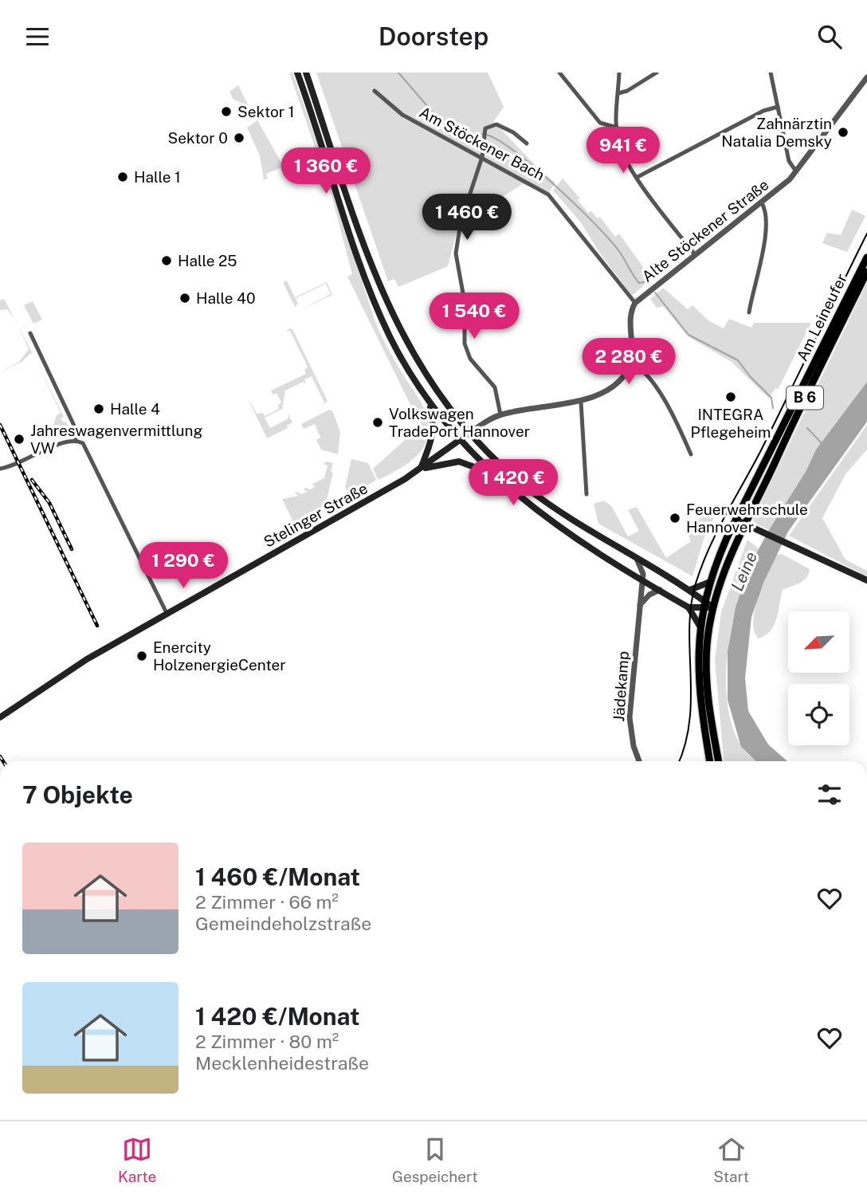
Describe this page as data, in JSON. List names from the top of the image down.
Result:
{
  "streets": {
    "main road": ["Am Leineufer", "B 6", "Stelinger Straße"],
    "street": ["Am Stöckener Bach", "Alte Stöckener Straße", "Jädekamp"]
  },
  "crossings": [
    ["Am Stöckener Bach", "Alte Stöckener Straße"]
  ],
  "water": ["Leine"],
  "places": [
    "Sektor 1",
    "Zahnärztin Natalia Demsky",
    "Sektor 0",
    "Halle 1",
    "Halle 25",
    "Halle 40",
    "INTEGRA Pflegeheim",
    "Halle 4",
    "Volkswagen TradePort Hannover",
    "Jahreswagenvermittlung VW",
    "Feuerwehrschule Hannover",
    "Enercity HolzenergieCenter"
  ],
  "north": "bottom left",
  "page": {
    "header": "Doorstep",
    "price": [
      "941 €",
      "1 360 €",
      "1 460 €",
      "1 540 €",
      "2 280 €",
      "1 420 €",
      "1 290 €"
    ],
    "heading": "7 Objekte",
    "list": [
      {
        "name": "1 460 €/Monat",
        "note": "2 Zimmer · 66 m² · Gemeindeholzstraße"
      },
      {
        "name": "1 420 €/Monat",
        "note": "2 Zimmer · 80 m² · Mecklenheidestraße"
      }
    ],
    "tabs": ["Karte", "Gespeichert", "Start"]
  }
}
